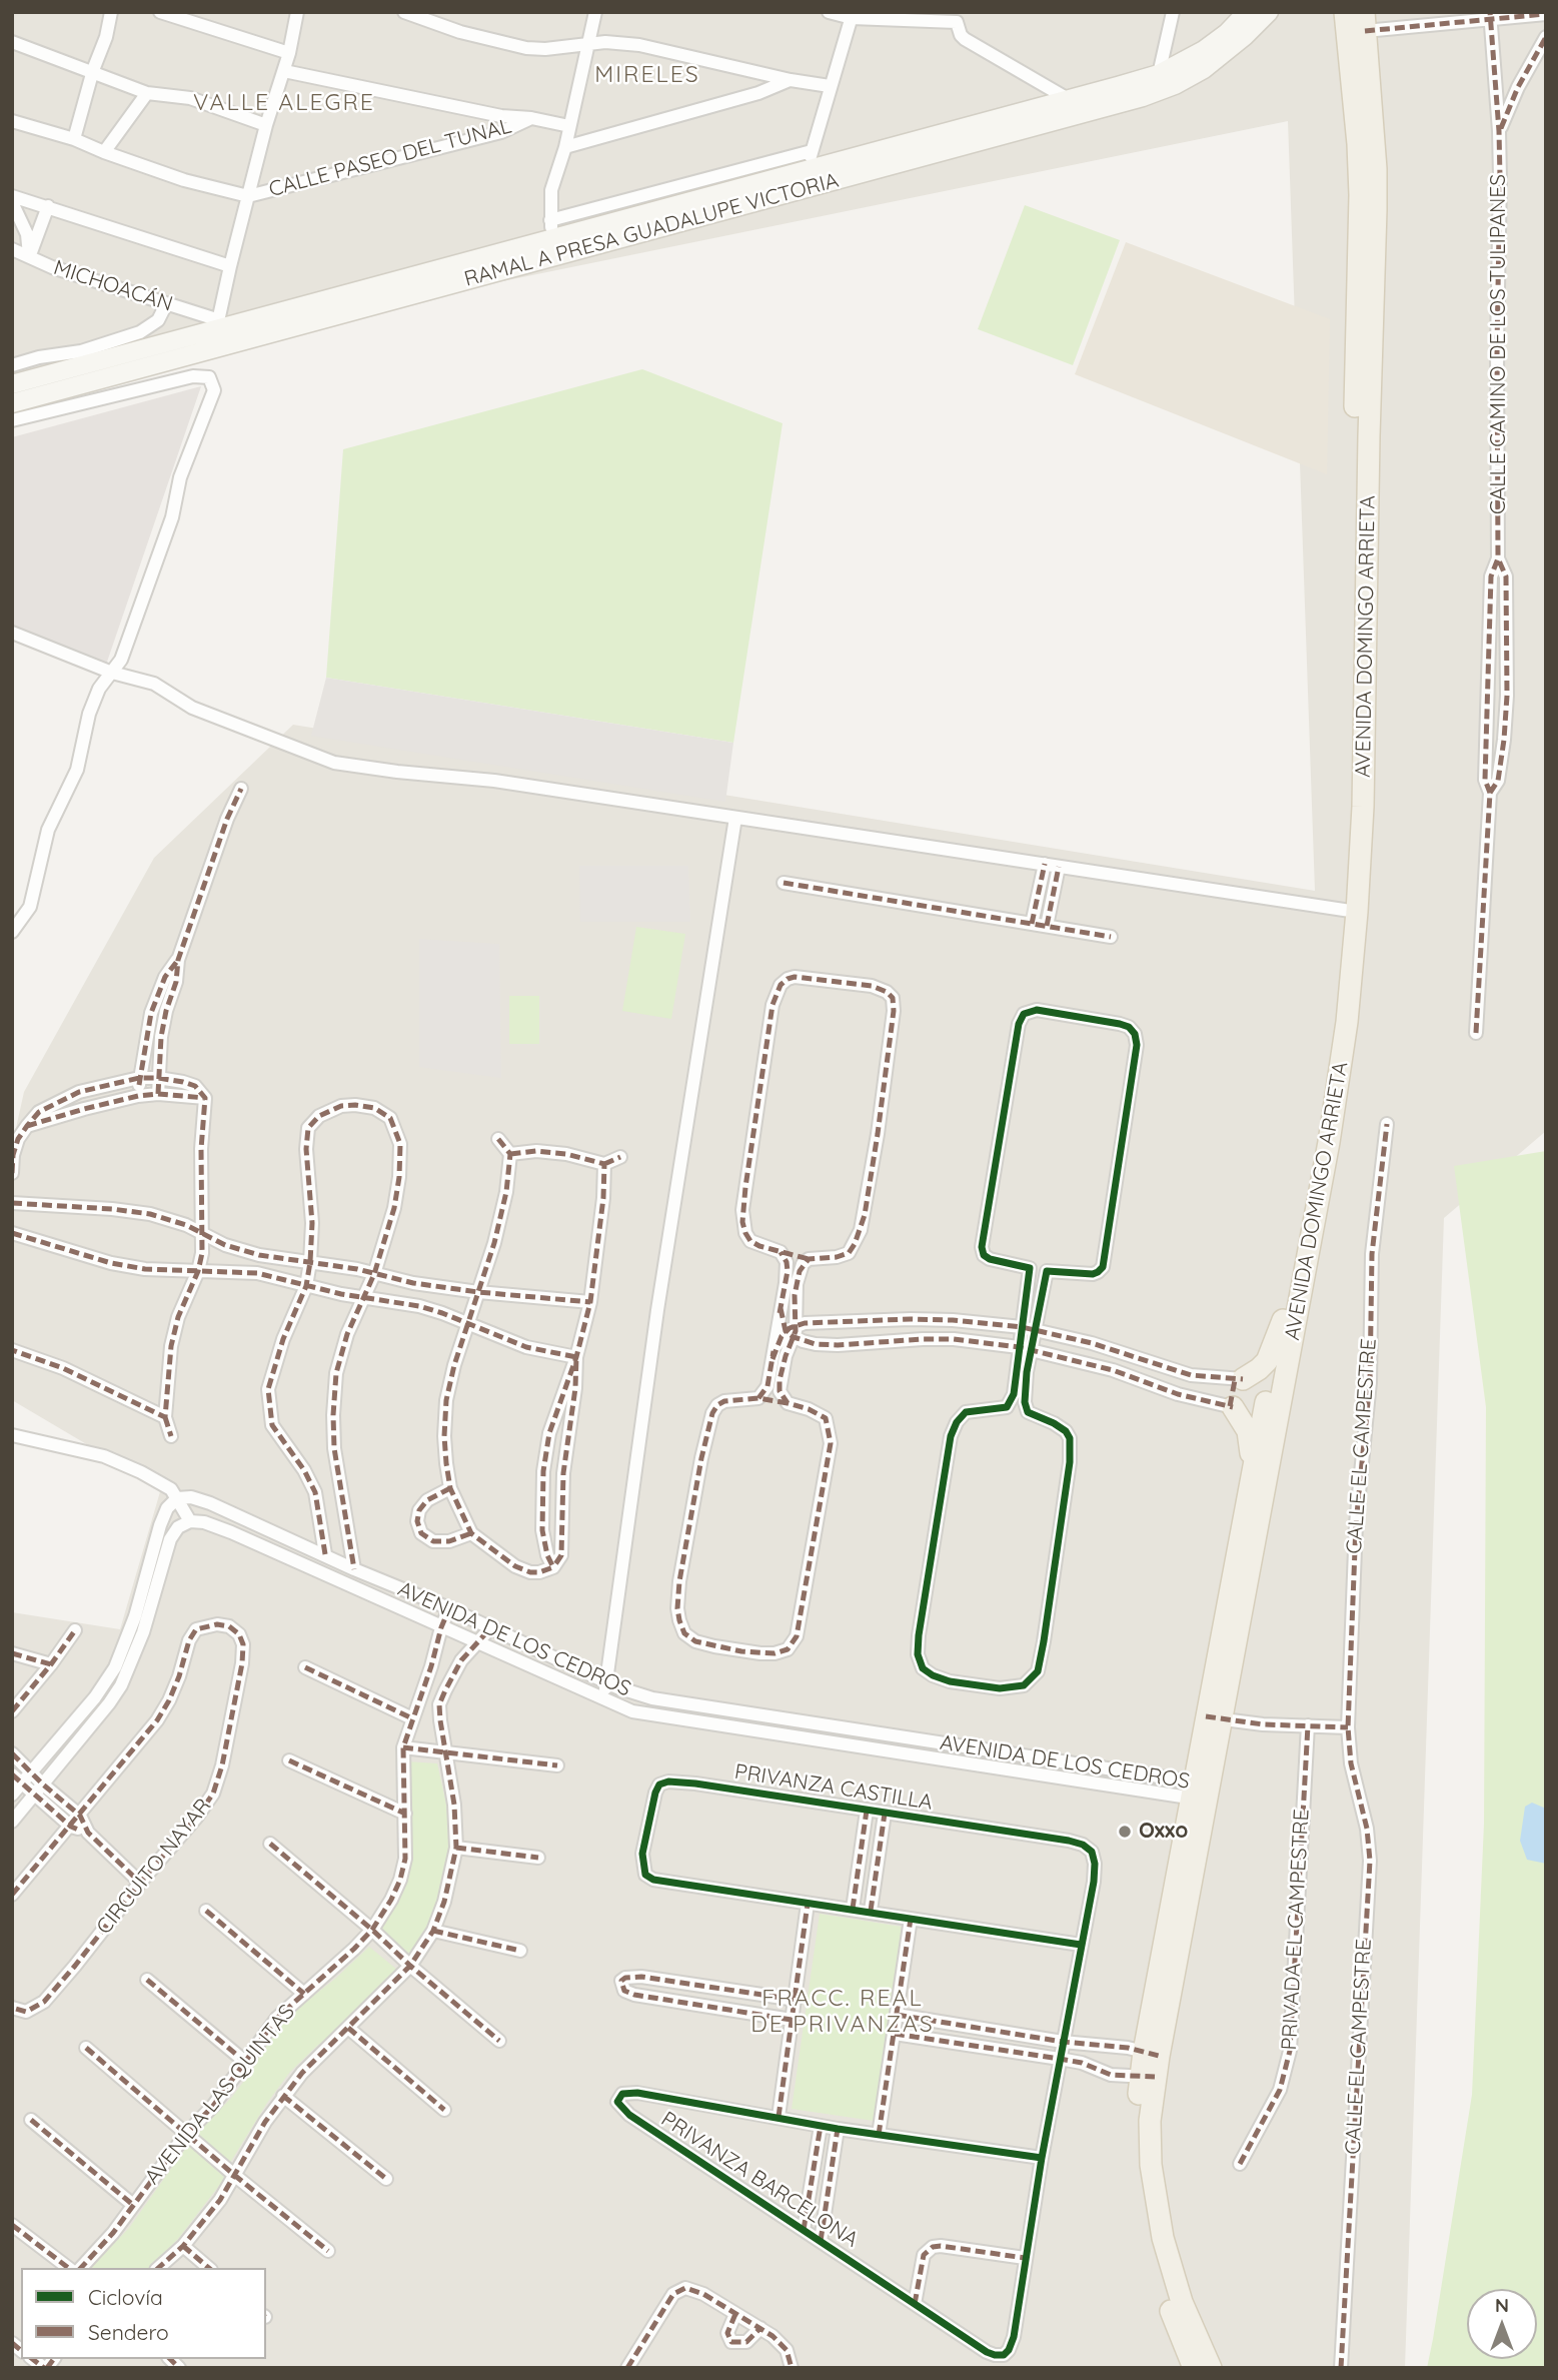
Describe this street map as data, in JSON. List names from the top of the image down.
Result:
{
  "streets": {
    "main road": ["RAMAL A PRESA GUADALUPE VICTORIA", "AVENIDA DOMINGO ARRIETA"],
    "street": [
      "CALLE PASEO DEL TUNAL",
      "MICHOACÁN",
      "CALLE CAMINO DE LOS TULIPANES",
      "CALLE EL CAMPESTRE",
      "AVENIDA DE LOS CEDROS",
      "PRIVANZA CASTILLA",
      "CIRCUITO NAYAR",
      "PRIVADA EL CAMPESTRE",
      "AVENIDA LAS QUINTAS",
      "PRIVANZA BARCELONA"
    ]
  },
  "crossings": [
    ["RAMAL A PRESA GUADALUPE VICTORIA", "MICHOACÁN"],
    ["AVENIDA DOMINGO ARRIETA", "AVENIDA DE LOS CEDROS"],
    ["AVENIDA DE LOS CEDROS", "AVENIDA LAS QUINTAS"],
    ["PRIVANZA CASTILLA", "PRIVANZA BARCELONA"]
  ],
  "districts": ["MIRELES", "VALLE ALEGRE", "FRACC. REAL DE PRIVANZAS"],
  "places": ["Oxxo"],
  "legend": ["Ciclovía", "Sendero"],
  "north": "top"
}
